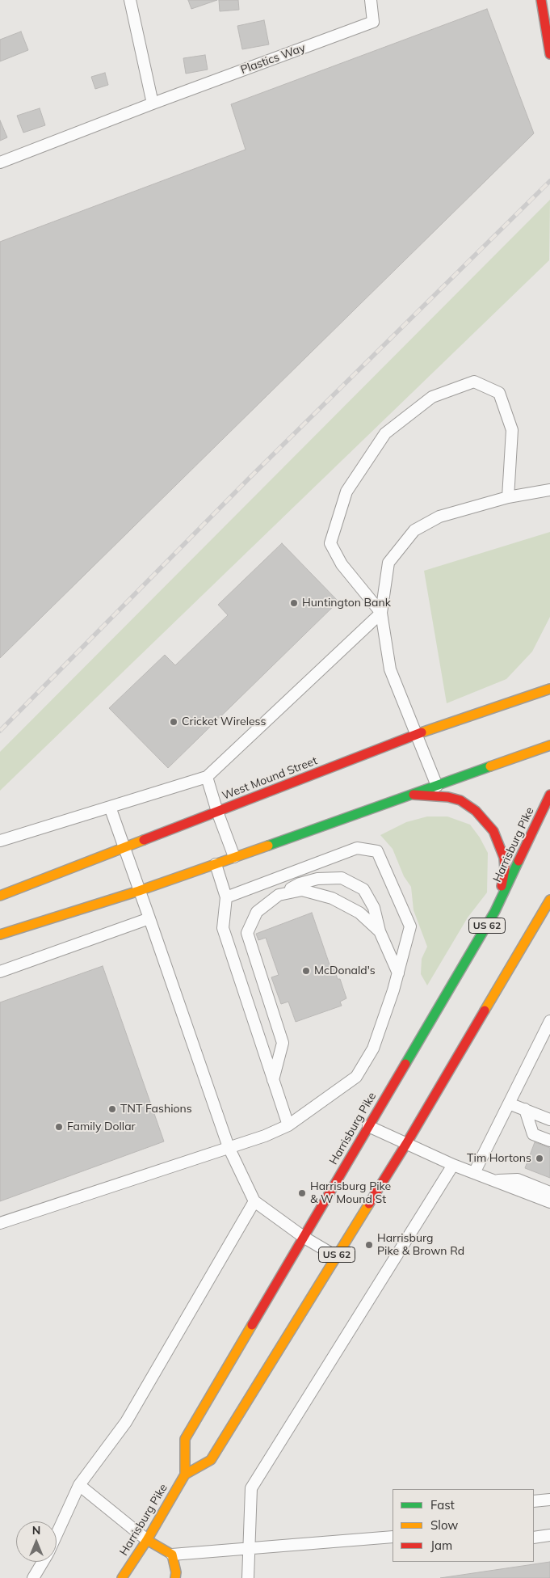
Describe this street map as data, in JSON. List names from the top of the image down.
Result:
{
  "streets": {
    "main road": ["West Mound Street", "Harrisburg Pike", "US 62"],
    "lane": ["Plastics Way"]
  },
  "crossings": [
    ["Harrisburg Pike", "US 62"]
  ],
  "places": [
    "Huntington Bank",
    "Cricket Wireless",
    "McDonald's",
    "TNT Fashions",
    "Family Dollar",
    "Tim Hortons",
    "Harrisburg Pike & W Mound St",
    "Harrisburg Pike & Brown Rd"
  ],
  "legend": ["Fast", "Slow", "Jam"],
  "north": "top"
}
